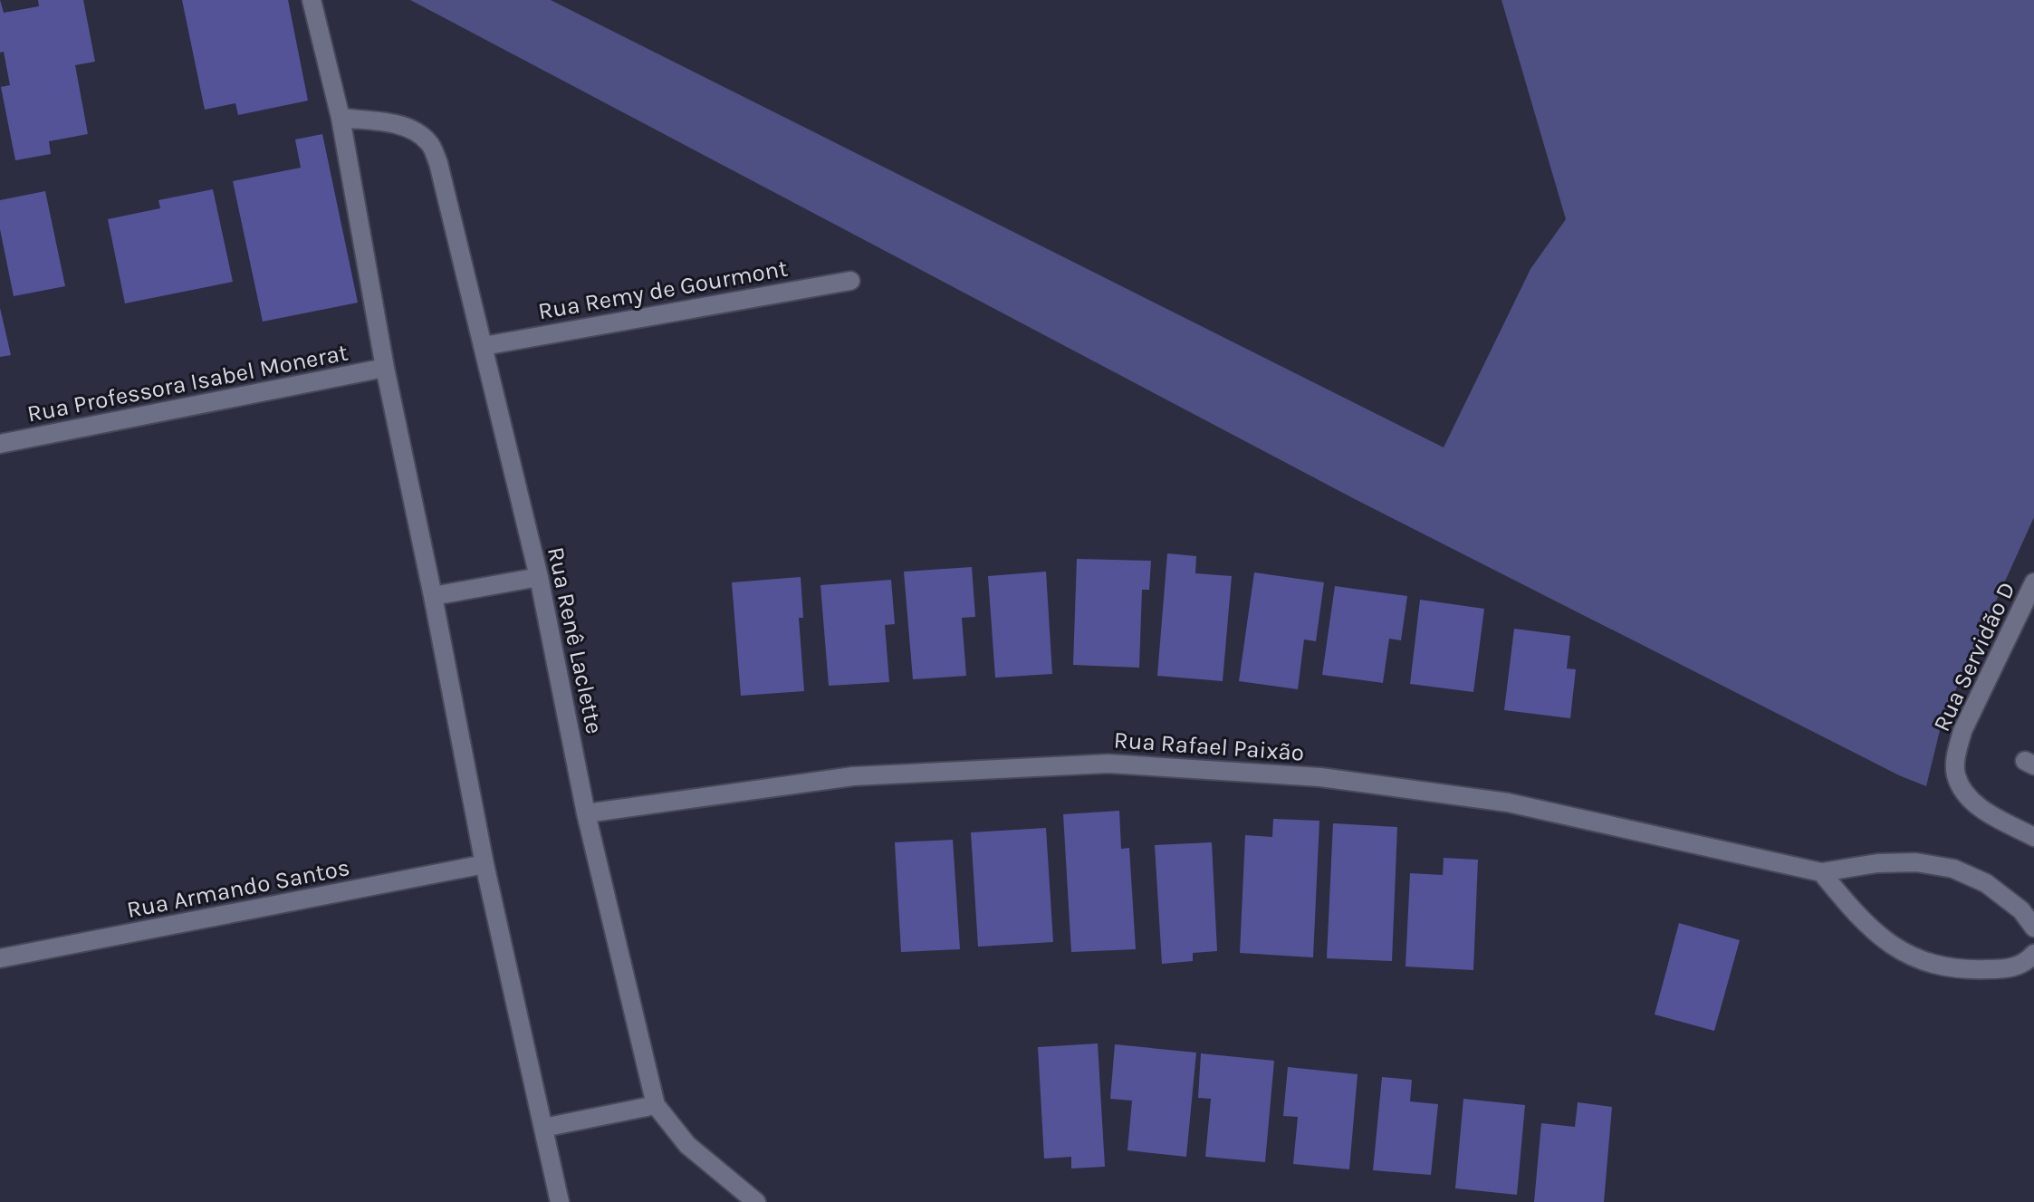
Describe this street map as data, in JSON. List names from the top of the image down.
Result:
{
  "streets": {
    "street": [
      "Rua Remy de Gourmont",
      "Rua Professora Isabel Monerat",
      "Rua Renê Laclette",
      "Rua Servidão D",
      "Rua Rafael Paixão",
      "Rua Armando Santos"
    ]
  },
  "crossings": [
    ["Rua Remy de Gourmont", "Rua Renê Laclette"],
    ["Rua Renê Laclette", "Rua Rafael Paixão"]
  ]
}
